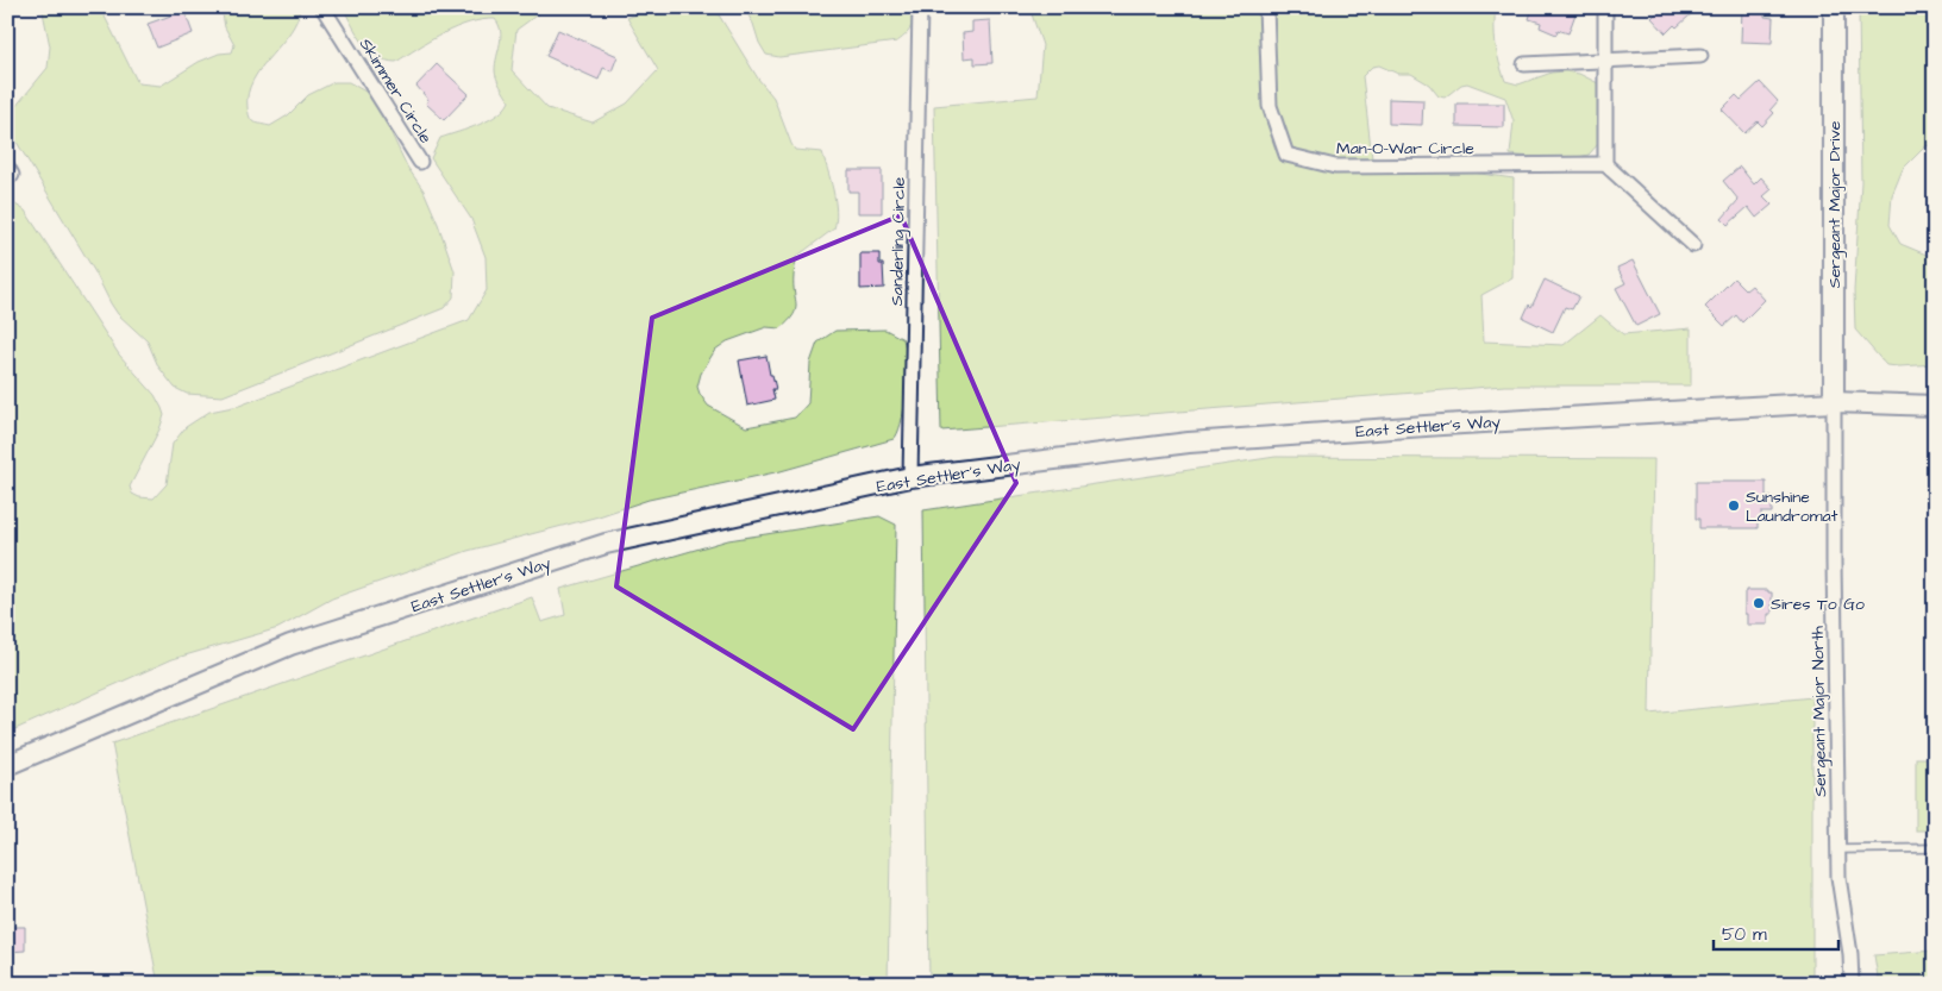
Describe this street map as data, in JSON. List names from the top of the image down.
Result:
{
  "streets": {
    "main road": ["Sergeant Major Drive", "East Settler's Way"],
    "street": [
      "Skimmer Circle",
      "Man-O-War Circle",
      "Sanderling Circle",
      "Sergeant Major North"
    ]
  },
  "crossings": [
    ["Sergeant Major Drive", "East Settler's Way"],
    ["Sergeant Major Drive", "Sergeant Major North"],
    ["Sanderling Circle", "East Settler's Way"],
    ["East Settler's Way", "Sergeant Major North"]
  ],
  "places": ["Sunshine Laundromat", "Sires To Go"],
  "scale_bar": "50 m"
}
